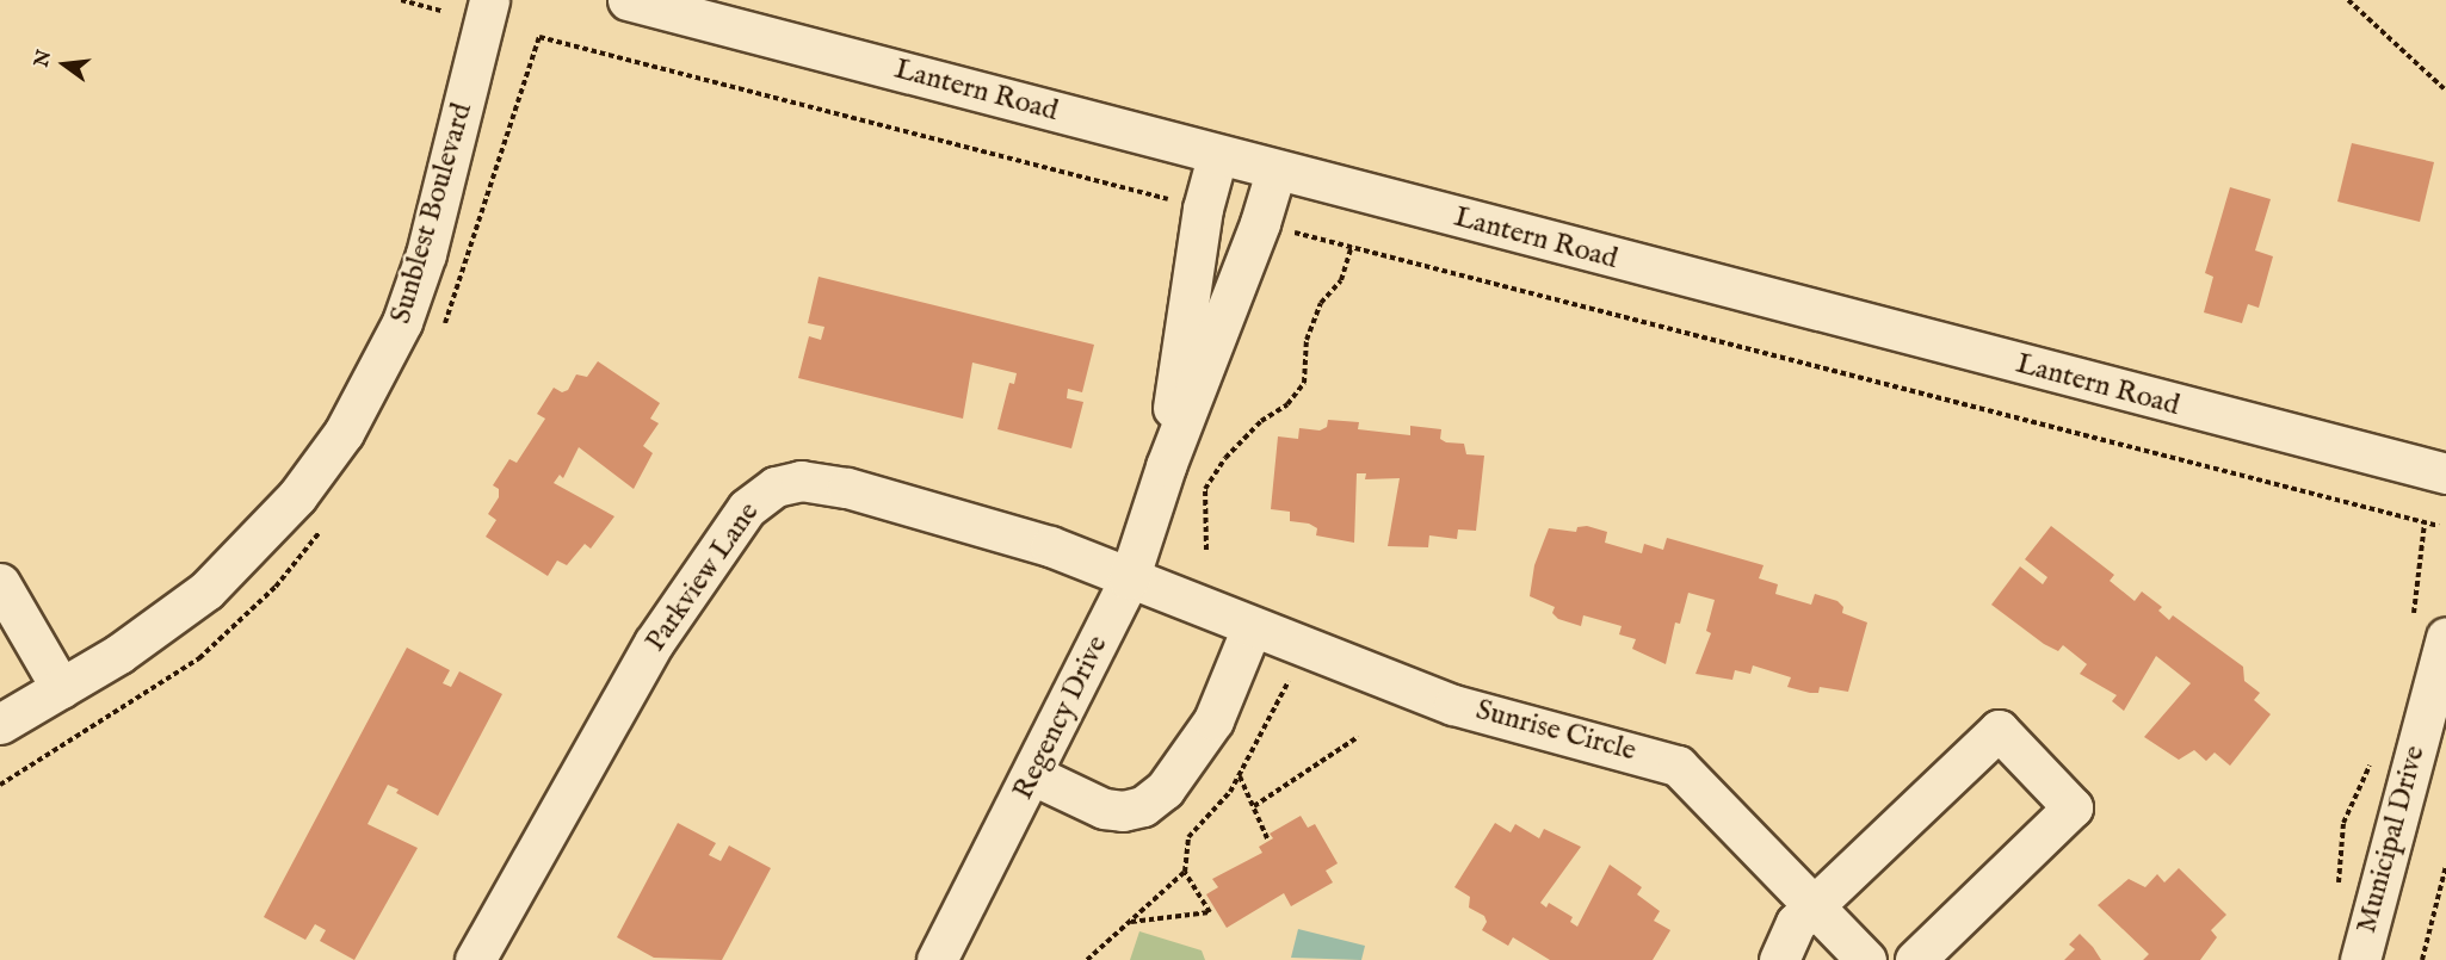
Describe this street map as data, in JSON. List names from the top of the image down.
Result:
{
  "streets": {
    "street": [
      "Lantern Road",
      "Sunblest Boulevard",
      "Parkview Lane",
      "Regency Drive",
      "Sunrise Circle",
      "Municipal Drive"
    ]
  },
  "crossings": [
    ["Lantern Road", "Regency Drive"],
    ["Parkview Lane", "Regency Drive"],
    ["Parkview Lane", "Sunrise Circle"],
    ["Regency Drive", "Sunrise Circle"]
  ],
  "north": "left"
}
